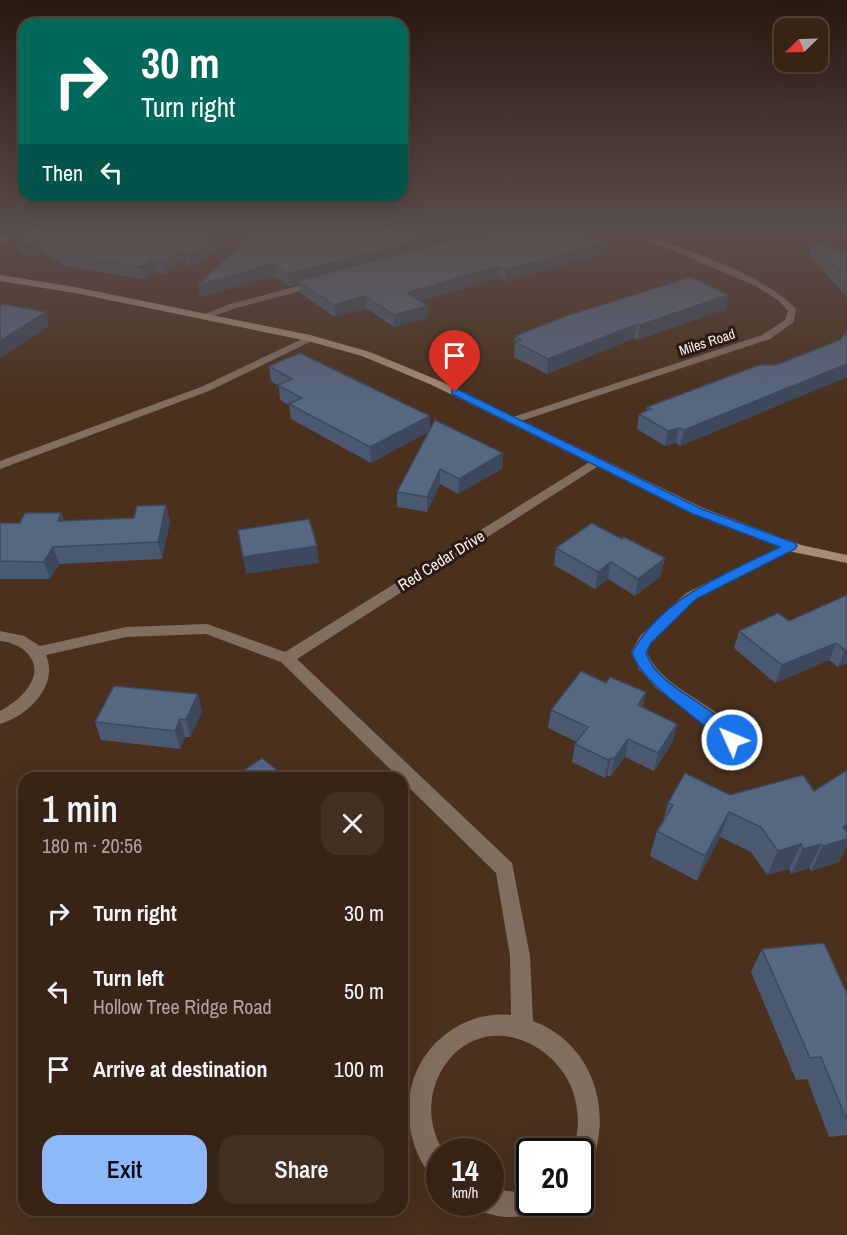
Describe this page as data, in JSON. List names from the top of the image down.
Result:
{
  "streets": {
    "street": ["Miles Road", "Red Cedar Drive"]
  },
  "north": "bottom left",
  "page": {
    "turn": ["30 m", "Turn right"],
    "then": "Then",
    "heading": ["1 min", "180 m · 20:56"],
    "list": [
      {
        "name": "Turn right",
        "value": "30 m"
      },
      {
        "name": "Turn left",
        "note": "Hollow Tree Ridge Road",
        "value": "50 m"
      },
      {
        "name": "Arrive at destination",
        "value": "100 m"
      }
    ],
    "buttons": ["Exit", "Share"],
    "speed": "14 km/h",
    "limit": "20"
  }
}
